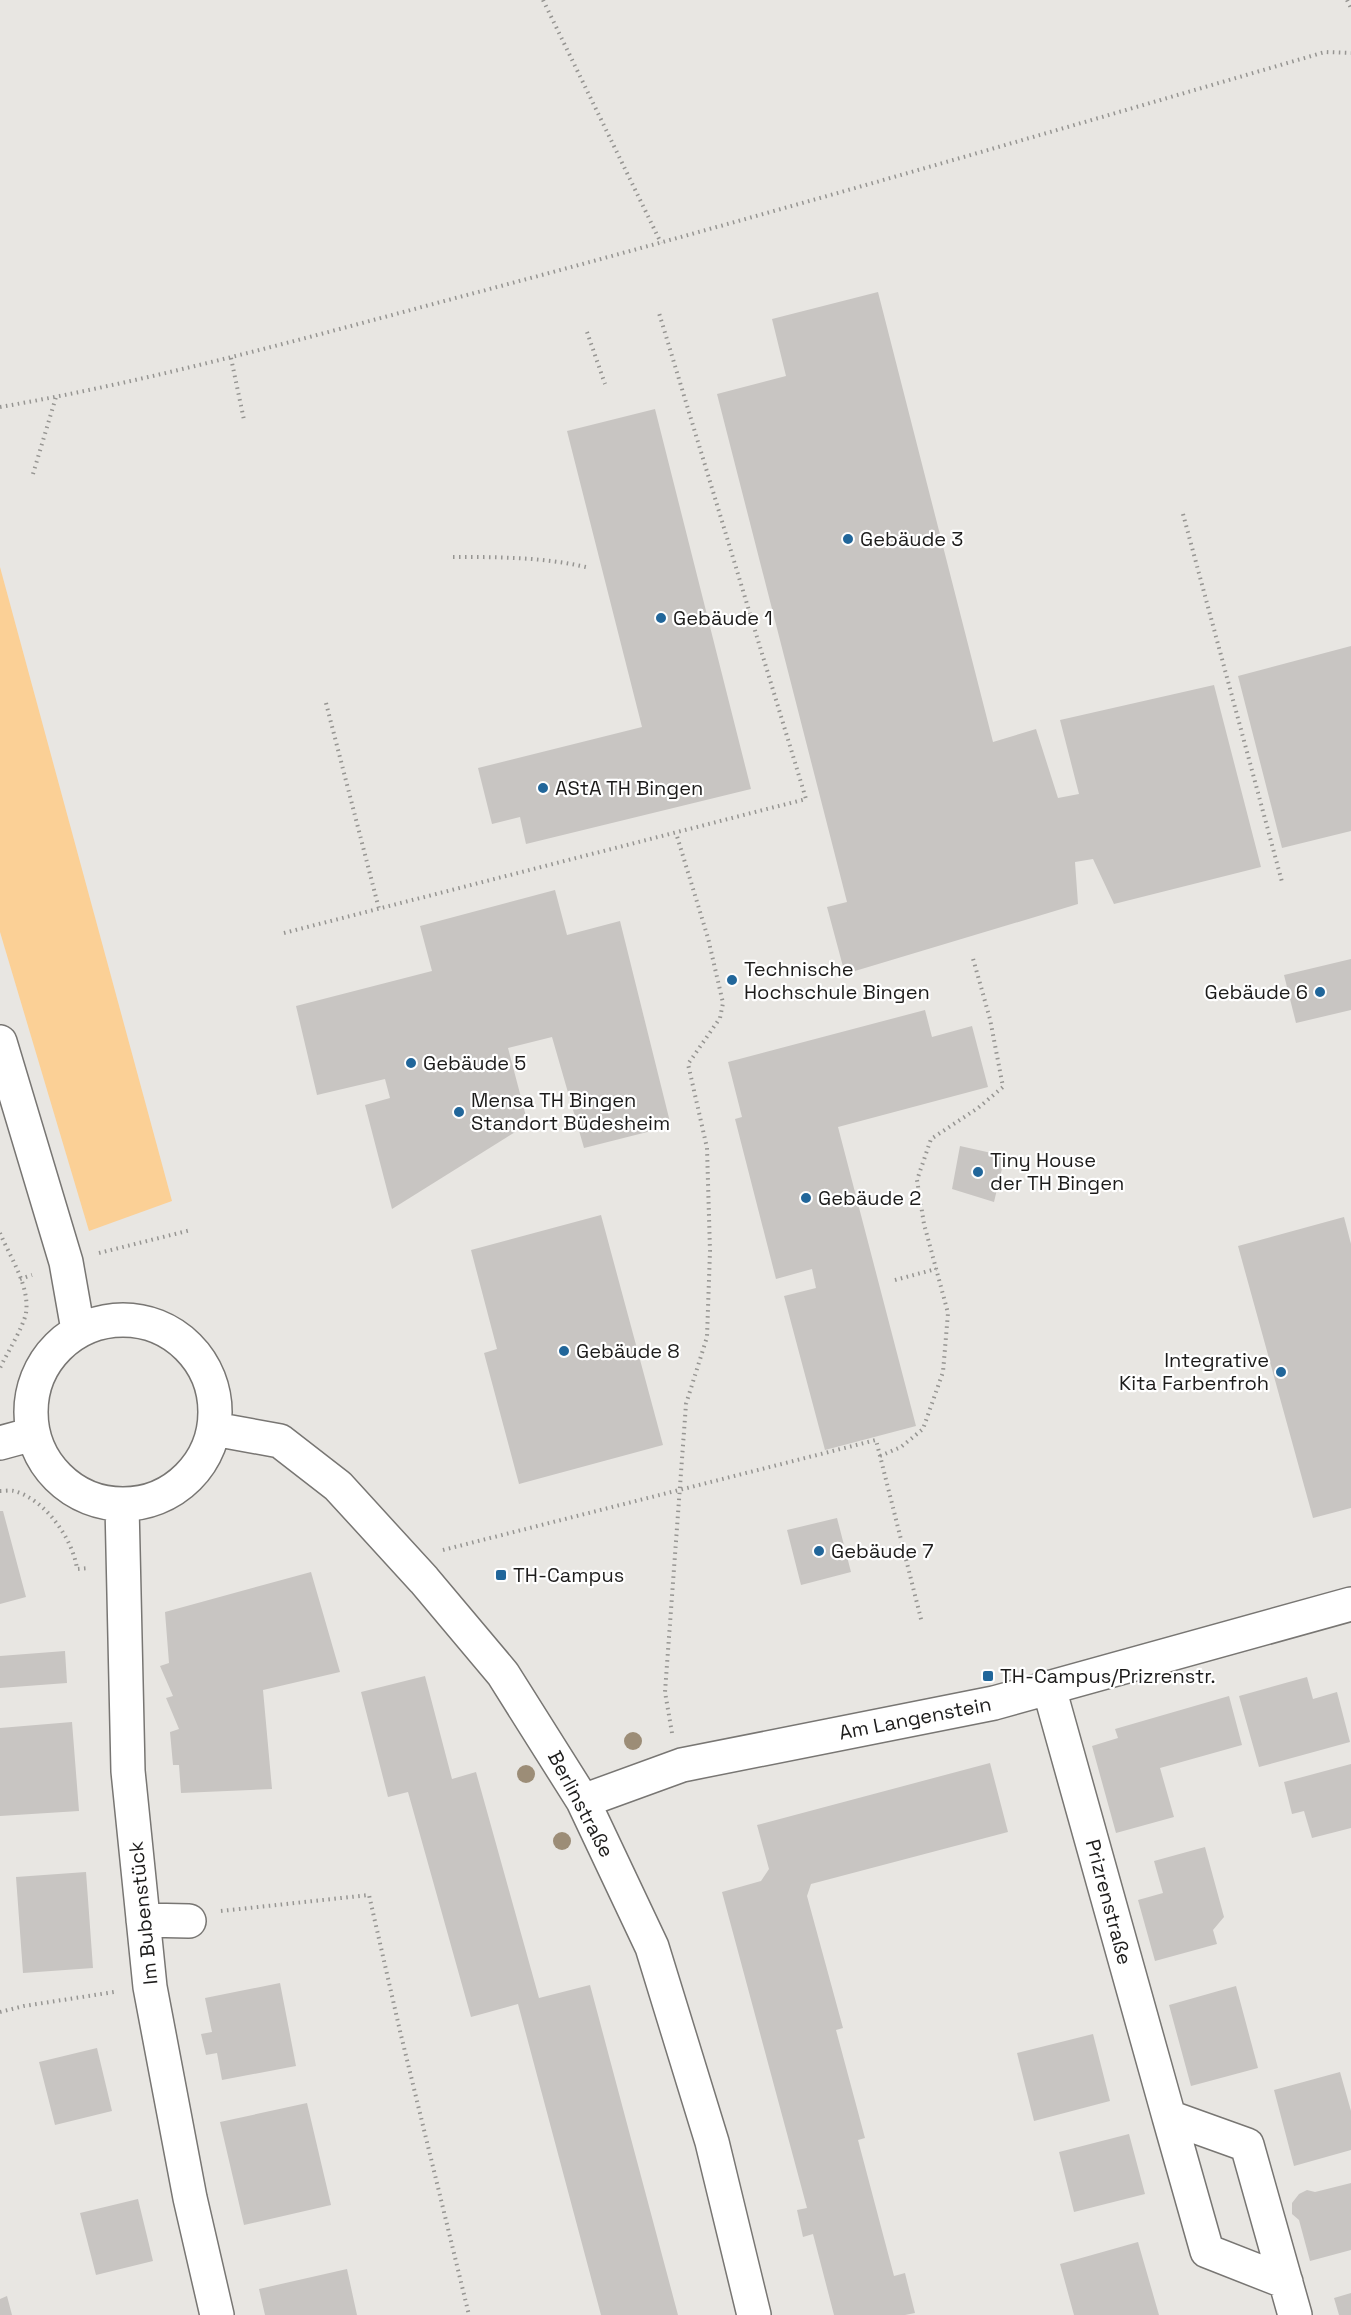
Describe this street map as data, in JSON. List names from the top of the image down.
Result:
{
  "streets": {
    "street": [
      "Am Langenstein",
      "Berlinstraße",
      "Prizrenstraße",
      "Im Bubenstück"
    ]
  },
  "crossings": [
    ["Am Langenstein", "Berlinstraße"],
    ["Am Langenstein", "Prizrenstraße"],
    ["Berlinstraße", "Im Bubenstück"]
  ],
  "places": {
    "other": [
      "Gebäude 3",
      "Gebäude 1",
      "AStA TH Bingen",
      "Technische Hochschule Bingen",
      "Gebäude 6",
      "Gebäude 5",
      "Mensa TH Bingen Standort Büdesheim",
      "Tiny House der TH Bingen",
      "Gebäude 2",
      "Gebäude 8",
      "Integrative Kita Farbenfroh",
      "Gebäude 7"
    ],
    "transit": ["TH-Campus", "TH-Campus/Prizrenstr."]
  }
}
